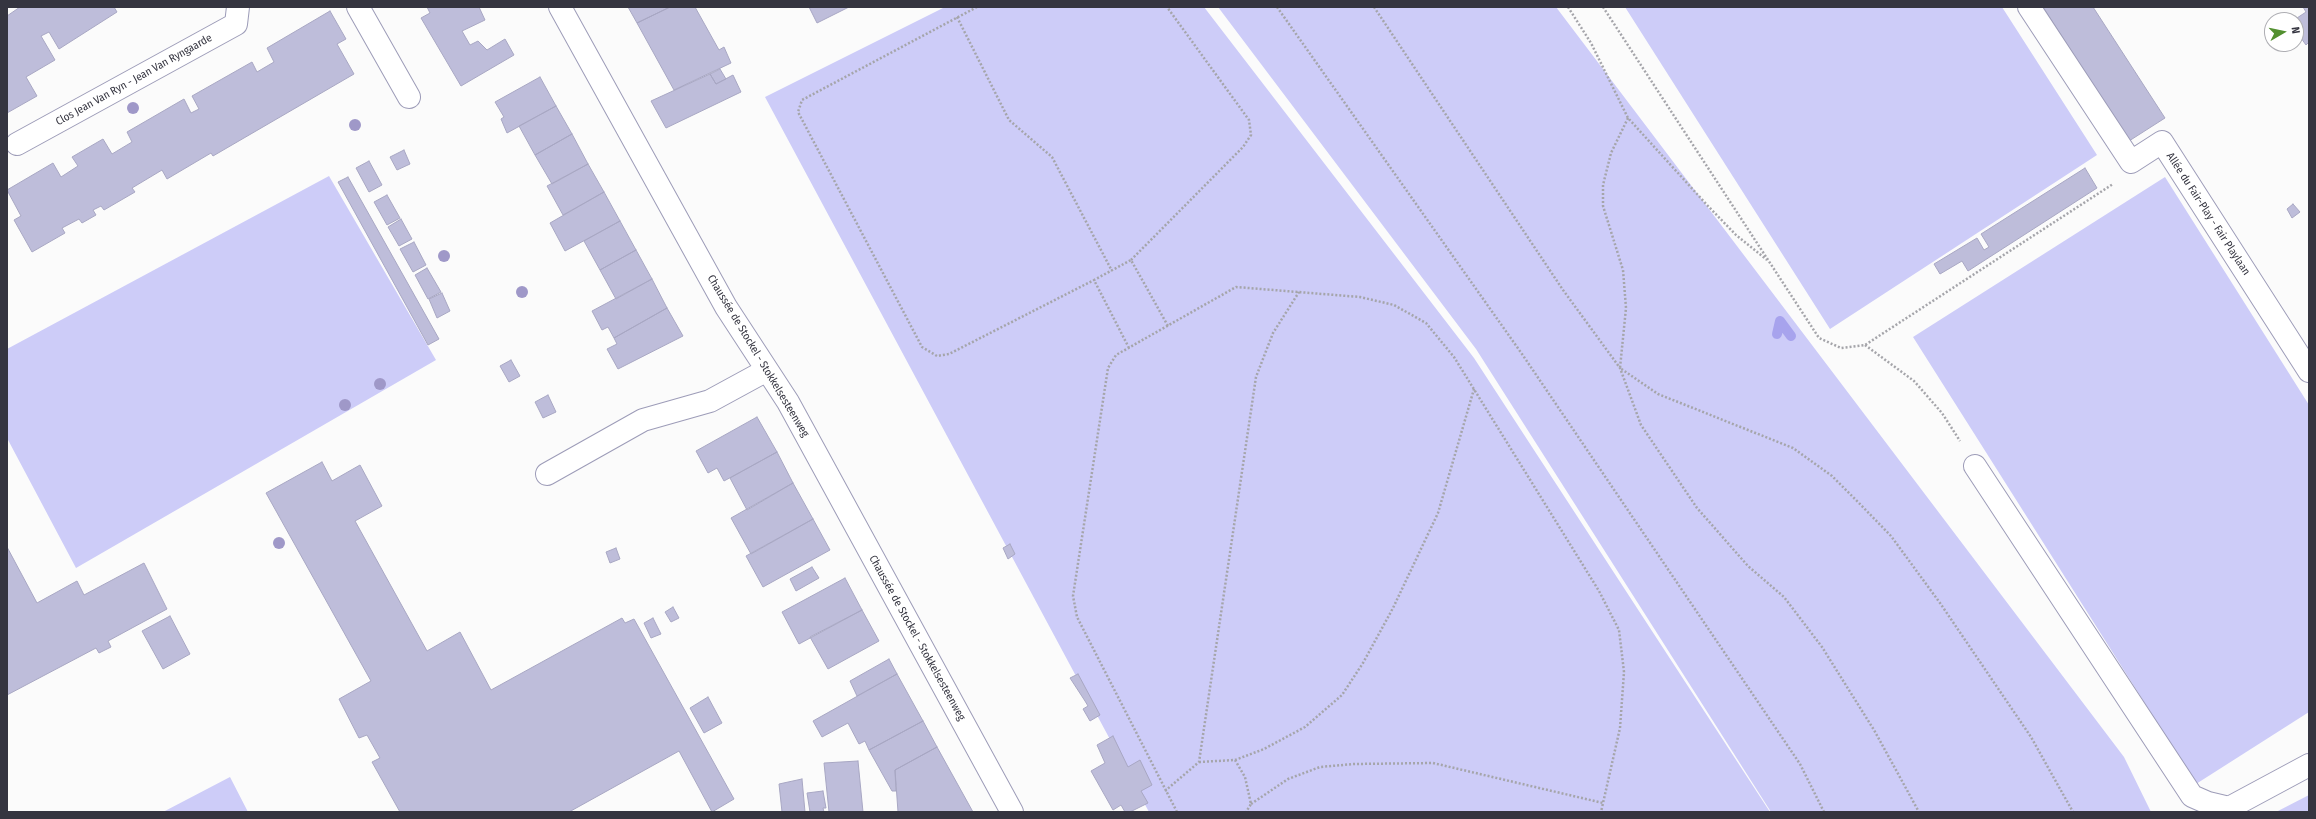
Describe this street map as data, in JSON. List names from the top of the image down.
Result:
{
  "streets": {
    "street": ["Clos Jean Van Ryn - Jean Van Ryngaarde", "Allée du Fair-Play - Fair Playlaan", "Chaussée de Stockel - Stokkelsesteenweg"]
  },
  "north": "right"
}
